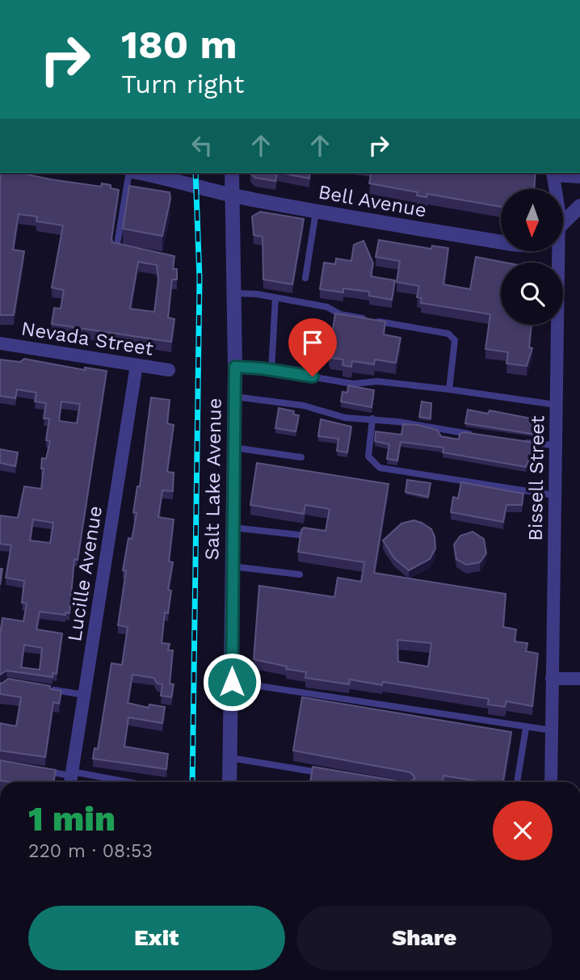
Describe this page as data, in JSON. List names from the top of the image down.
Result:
{
  "streets": {
    "street": [
      "Bell Avenue",
      "Nevada Street",
      "Bissell Street",
      "Salt Lake Avenue",
      "Lucille Avenue"
    ]
  },
  "crossings": [
    ["Bell Avenue", "Salt Lake Avenue"],
    ["Nevada Street", "Lucille Avenue"]
  ],
  "north": "bottom",
  "page": {
    "turn": ["180 m", "Turn right"],
    "heading": ["1 min", "220 m · 08:53"],
    "buttons": ["Exit", "Share"]
  }
}
